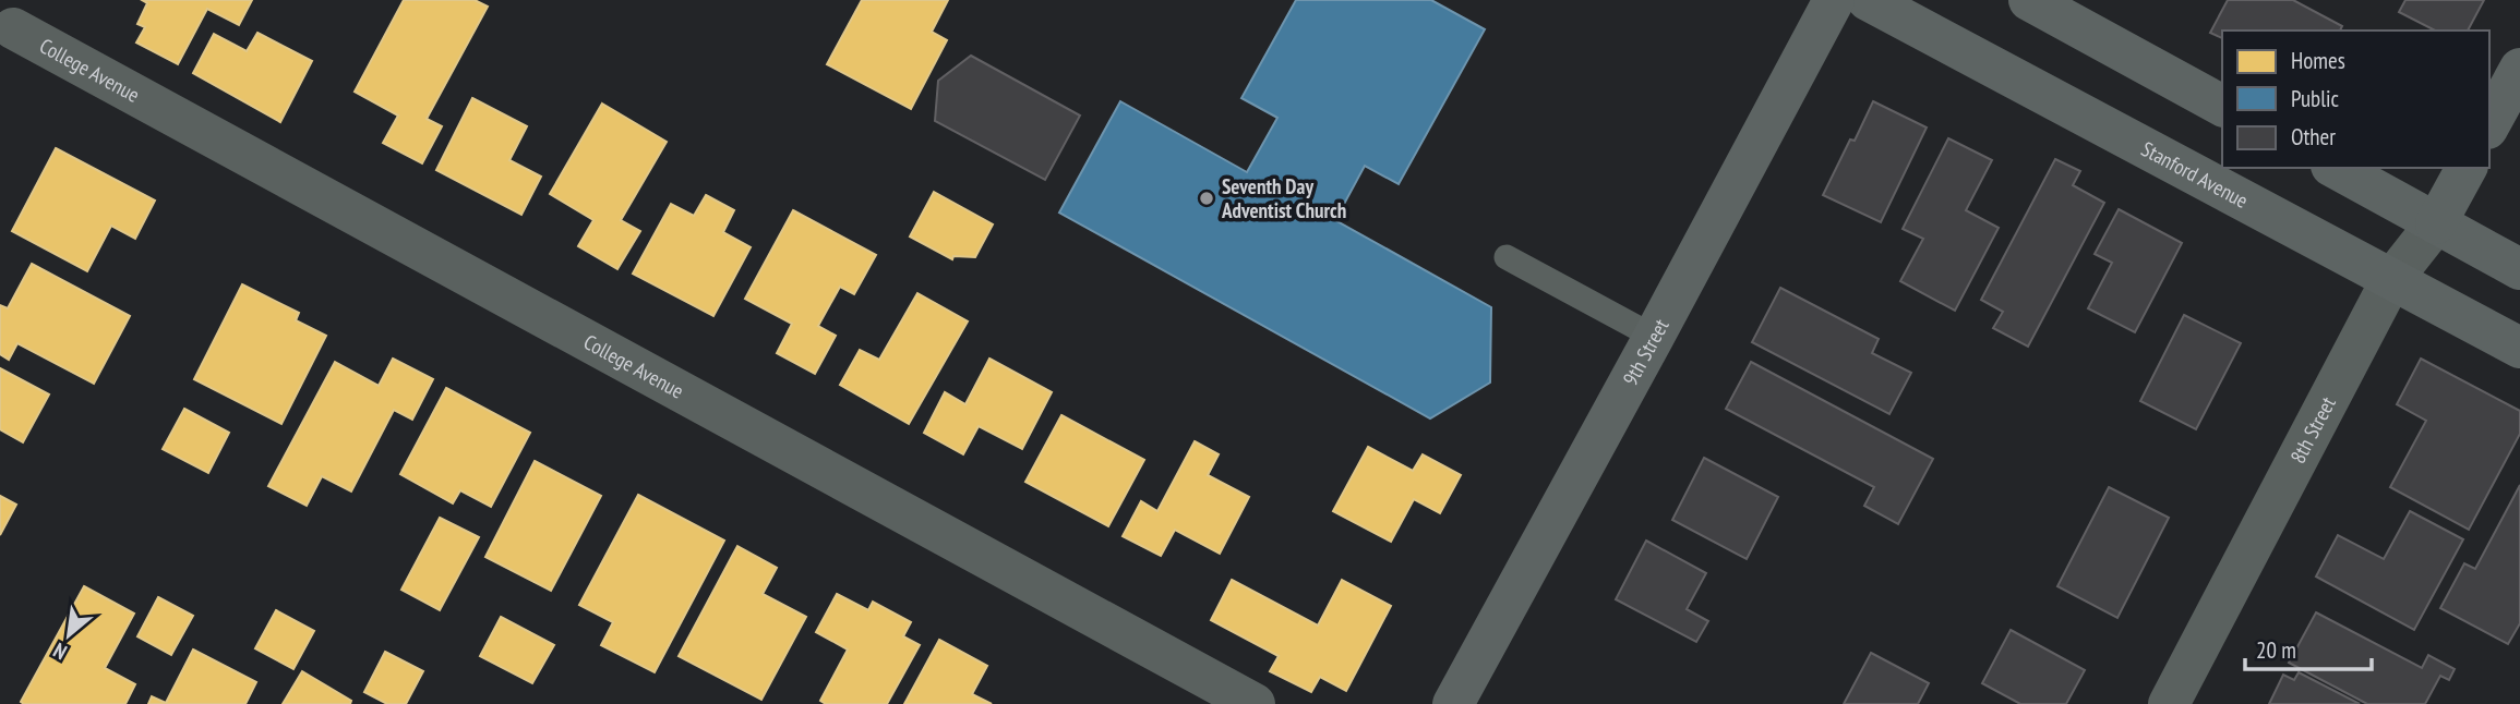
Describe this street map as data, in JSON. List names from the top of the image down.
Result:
{
  "streets": {
    "street": [
      "College Avenue",
      "Stanford Avenue",
      "9th Street",
      "8th Street"
    ]
  },
  "crossings": [
    ["Stanford Avenue", "8th Street"]
  ],
  "places": ["Seventh Day Adventist Church"],
  "legend": ["Homes", "Public", "Other"],
  "scale_bar": "20 m",
  "north": "bottom left"
}
